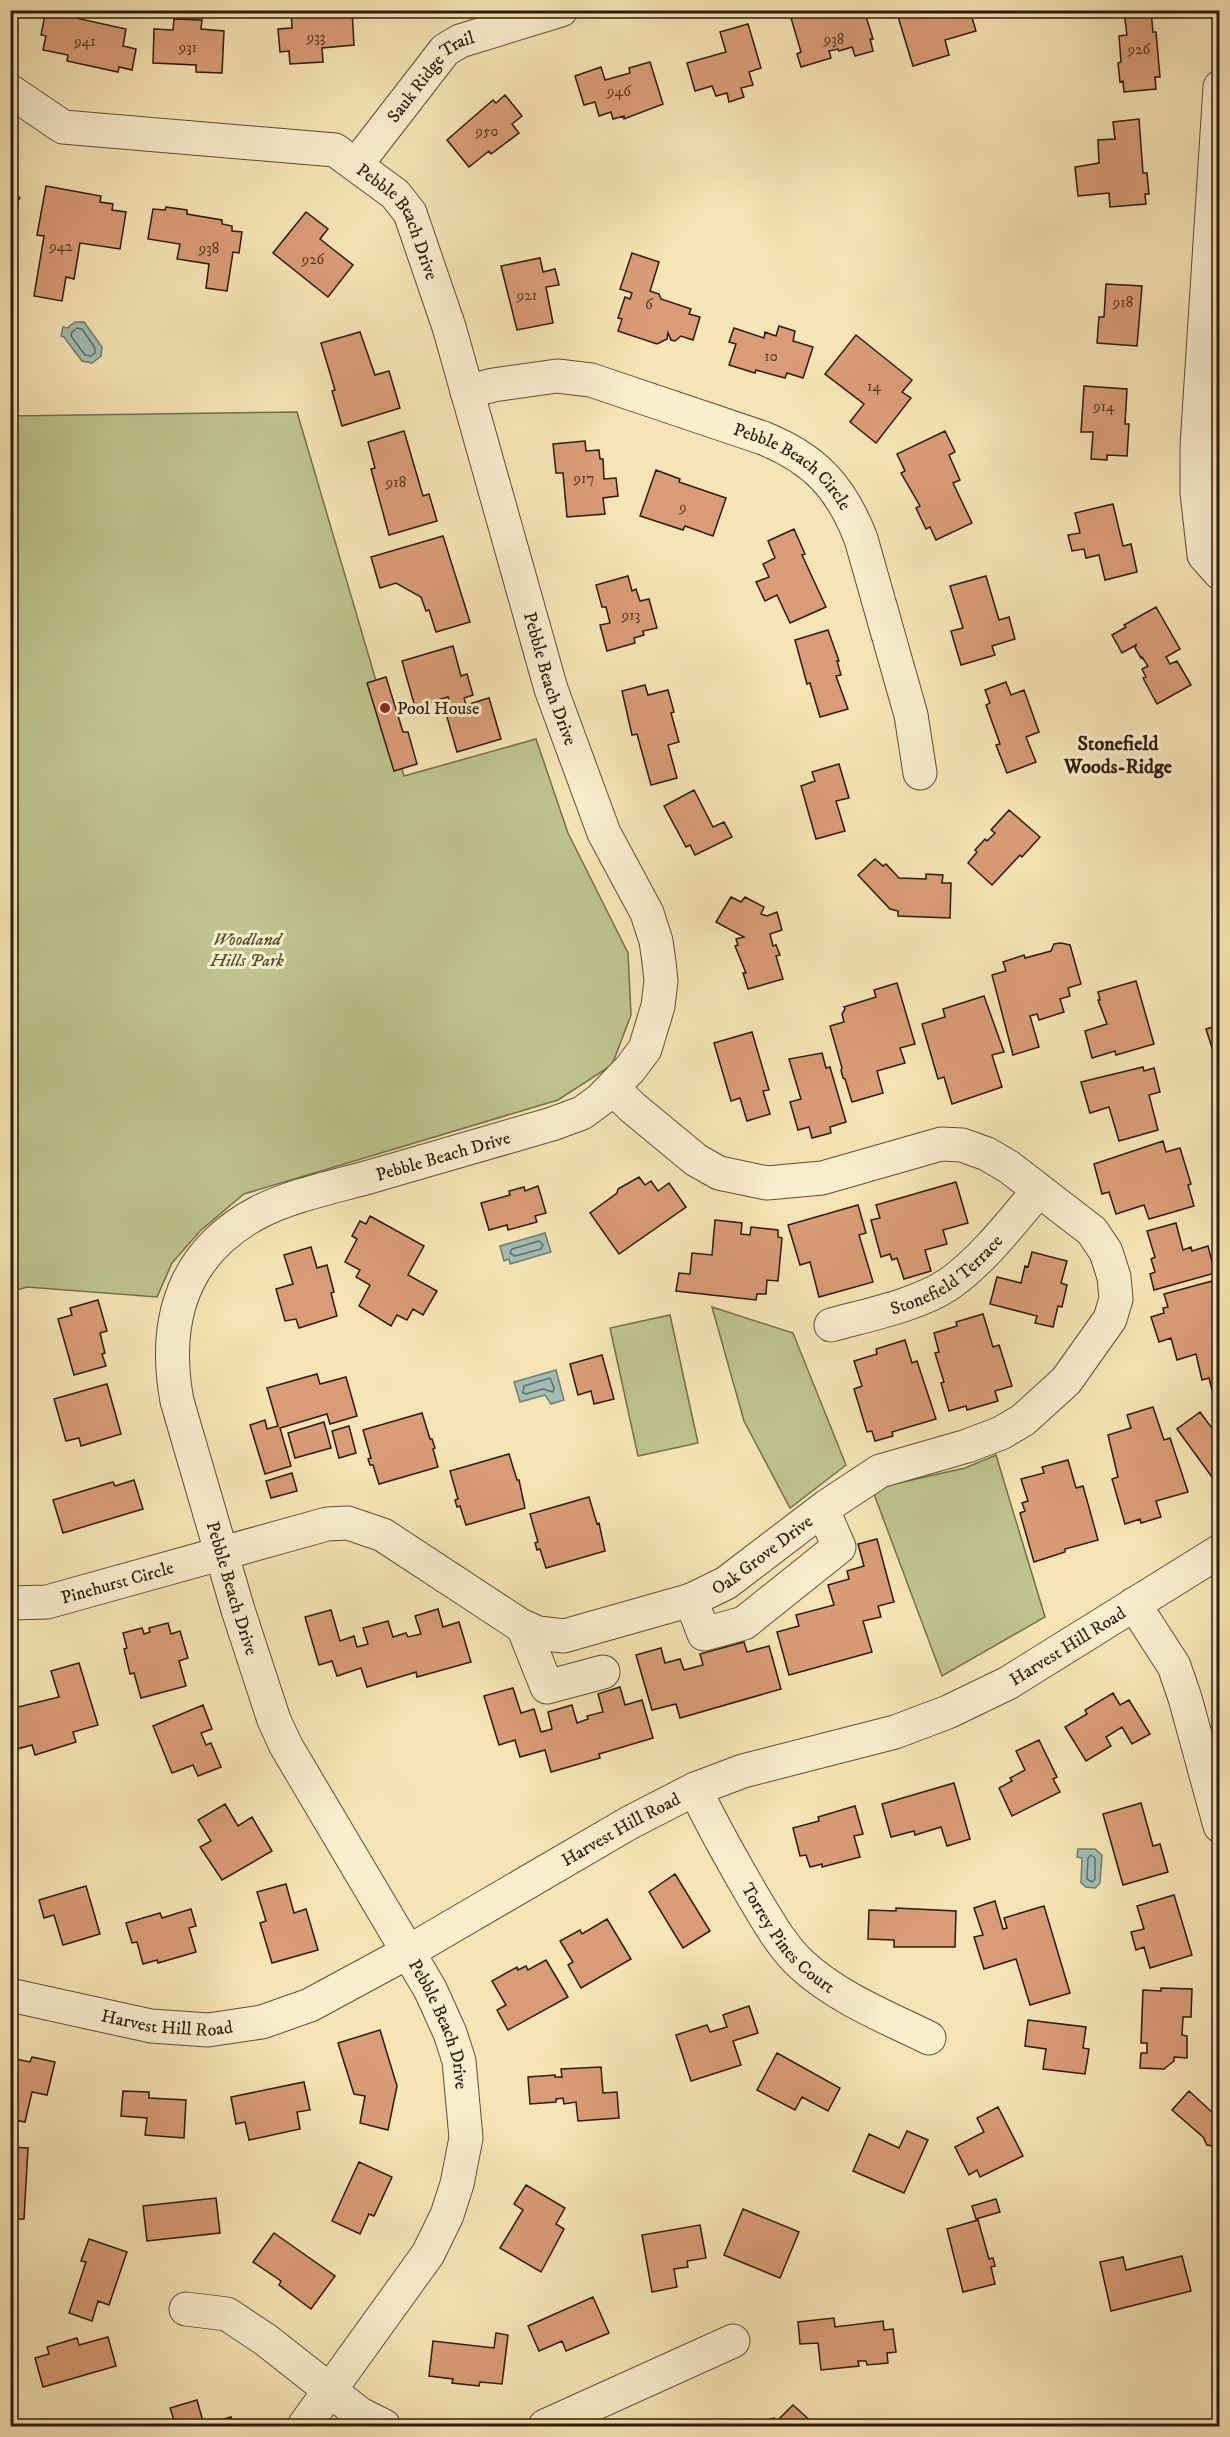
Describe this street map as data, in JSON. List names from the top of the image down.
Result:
{
  "streets": {
    "street": [
      "Sauk Ridge Trail",
      "Pebble Beach Drive",
      "Pebble Beach Circle",
      "Stonefield Terrace",
      "Oak Grove Drive",
      "Pinehurst Circle",
      "Harvest Hill Road",
      "Torrey Pines Court"
    ]
  },
  "crossings": [
    ["Sauk Ridge Trail", "Pebble Beach Drive"],
    ["Pebble Beach Drive", "Pebble Beach Circle"],
    ["Pebble Beach Drive", "Oak Grove Drive"],
    ["Pebble Beach Drive", "Pinehurst Circle"],
    ["Pebble Beach Drive", "Harvest Hill Road"],
    ["Stonefield Terrace", "Oak Grove Drive"],
    ["Oak Grove Drive", "Pinehurst Circle"],
    ["Harvest Hill Road", "Torrey Pines Court"]
  ],
  "districts": ["Stonefield Woods-Ridge"],
  "parks": ["Woodland Hills Park"],
  "places": ["Pool House"],
  "house_numbers": [
    "933",
    "938",
    "941",
    "931",
    "926",
    "946",
    "950",
    "942",
    "938",
    "926",
    "921",
    "918",
    "6",
    "10",
    "14",
    "914",
    "917",
    "918",
    "9",
    "913"
  ]
}
